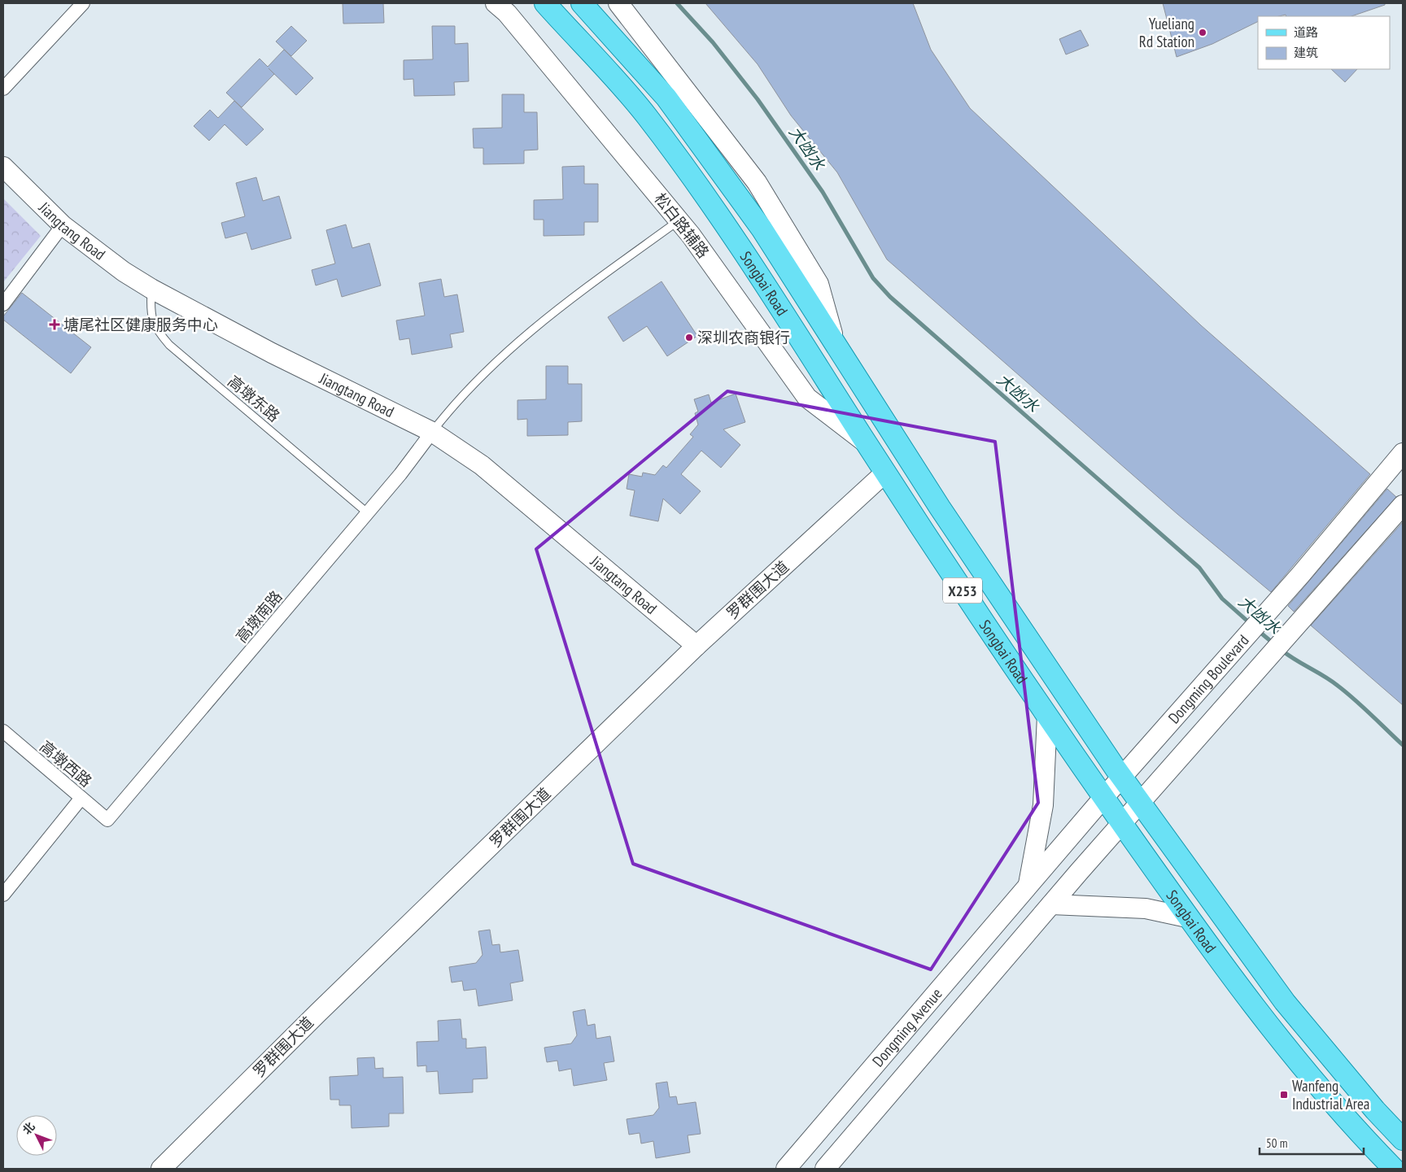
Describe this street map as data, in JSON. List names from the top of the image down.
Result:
{
  "streets": {
    "main road": [
      "松白路辅路",
      "Jiangtang Road",
      "Songbai Road",
      "罗群围大道",
      "X253",
      "Dongming Boulevard",
      "Dongming Avenue"
    ],
    "street": ["高墩南路", "高墩西路"],
    "lane": ["高墩东路"]
  },
  "crossings": [
    ["松白路辅路", "Songbai Road"],
    ["Jiangtang Road", "高墩东路"],
    ["Jiangtang Road", "罗群围大道"],
    ["Jiangtang Road", "高墩南路"],
    ["Songbai Road", "罗群围大道"],
    ["Songbai Road", "Dongming Boulevard"],
    ["高墩东路", "高墩南路"],
    ["高墩南路", "高墩西路"],
    ["Dongming Boulevard", "Dongming Avenue"]
  ],
  "water": ["大凼水"],
  "places": {
    "other": ["Yueliang Rd Station", "深圳农商银行"],
    "health": ["塘尾社区健康服务中心"],
    "transit": ["Wanfeng Industrial Area"]
  },
  "legend": ["道路", "建筑"],
  "scale_bar": "50 m",
  "north": "top left"
}
